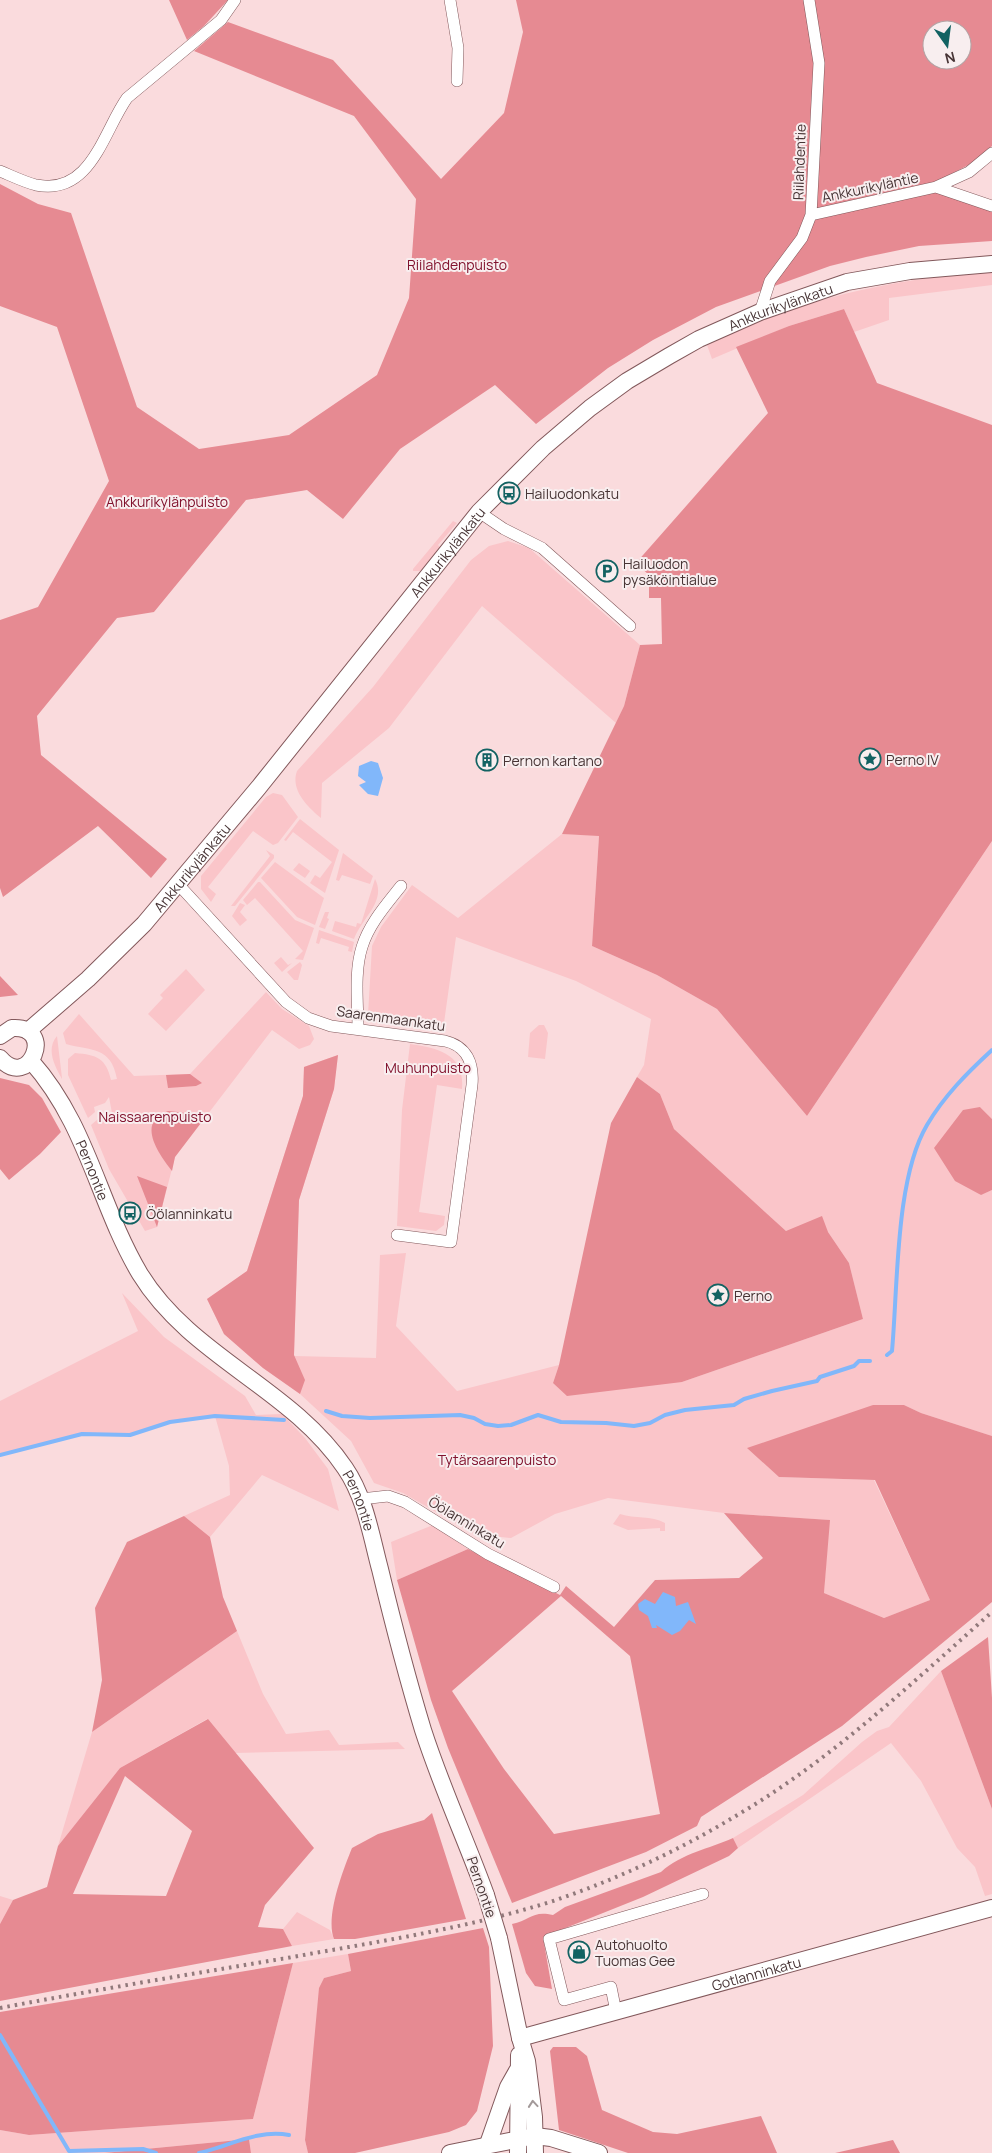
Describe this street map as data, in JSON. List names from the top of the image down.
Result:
{
  "streets": {
    "street": [
      "Riilahdentie",
      "Ankkurikyläntie",
      "Ankkurikylänkatu",
      "Saarenmaankatu",
      "Pernontie",
      "Öölanninkatu",
      "Gotlanninkatu"
    ]
  },
  "crossings": [
    ["Riilahdentie", "Ankkurikyläntie"],
    ["Riilahdentie", "Ankkurikylänkatu"],
    ["Ankkurikylänkatu", "Saarenmaankatu"],
    ["Pernontie", "Öölanninkatu"],
    ["Pernontie", "Gotlanninkatu"]
  ],
  "parks": [
    "Riilahdenpuisto",
    "Ankkurikylänpuisto",
    "Muhunpuisto",
    "Naissaarenpuisto",
    "Tytärsaarenpuisto"
  ],
  "places": {
    "bus stop": ["Hailuodonkatu", "Öölanninkatu"],
    "parking": ["Hailuodon pysäköintialue"],
    "place": ["Perno IV", "Perno"],
    "building": ["Pernon kartano"],
    "shop": ["Autohuolto Tuomas Gee"]
  },
  "north": "bottom"
}
